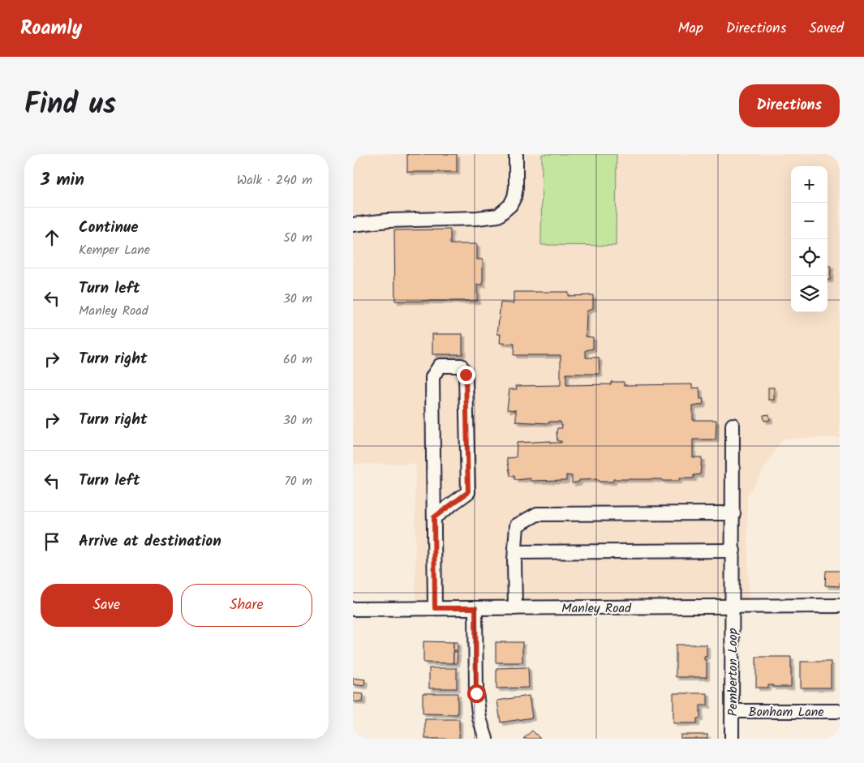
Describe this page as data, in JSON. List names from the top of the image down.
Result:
{
  "streets": {
    "street": ["Manley Road", "Pemberton Loop", "Bonham Lane"]
  },
  "crossings": [
    ["Manley Road", "Pemberton Loop"],
    ["Pemberton Loop", "Bonham Lane"]
  ],
  "page": {
    "header": "Roamly",
    "nav": ["Map", "Directions", "Saved"],
    "title": "Find us",
    "buttons": [
      "Directions",
      ["Save", "Share"]
    ],
    "heading": ["3 min", "Walk · 240 m"],
    "map_buttons": ["+", "−"],
    "list": [
      ["Continue", "Kemper Lane", "50 m"],
      ["Turn left", "Manley Road", "30 m"],
      ["Turn right", "60 m"],
      ["Turn right", "30 m"],
      ["Turn left", "70 m"],
      "Arrive at destination"
    ]
  }
}
